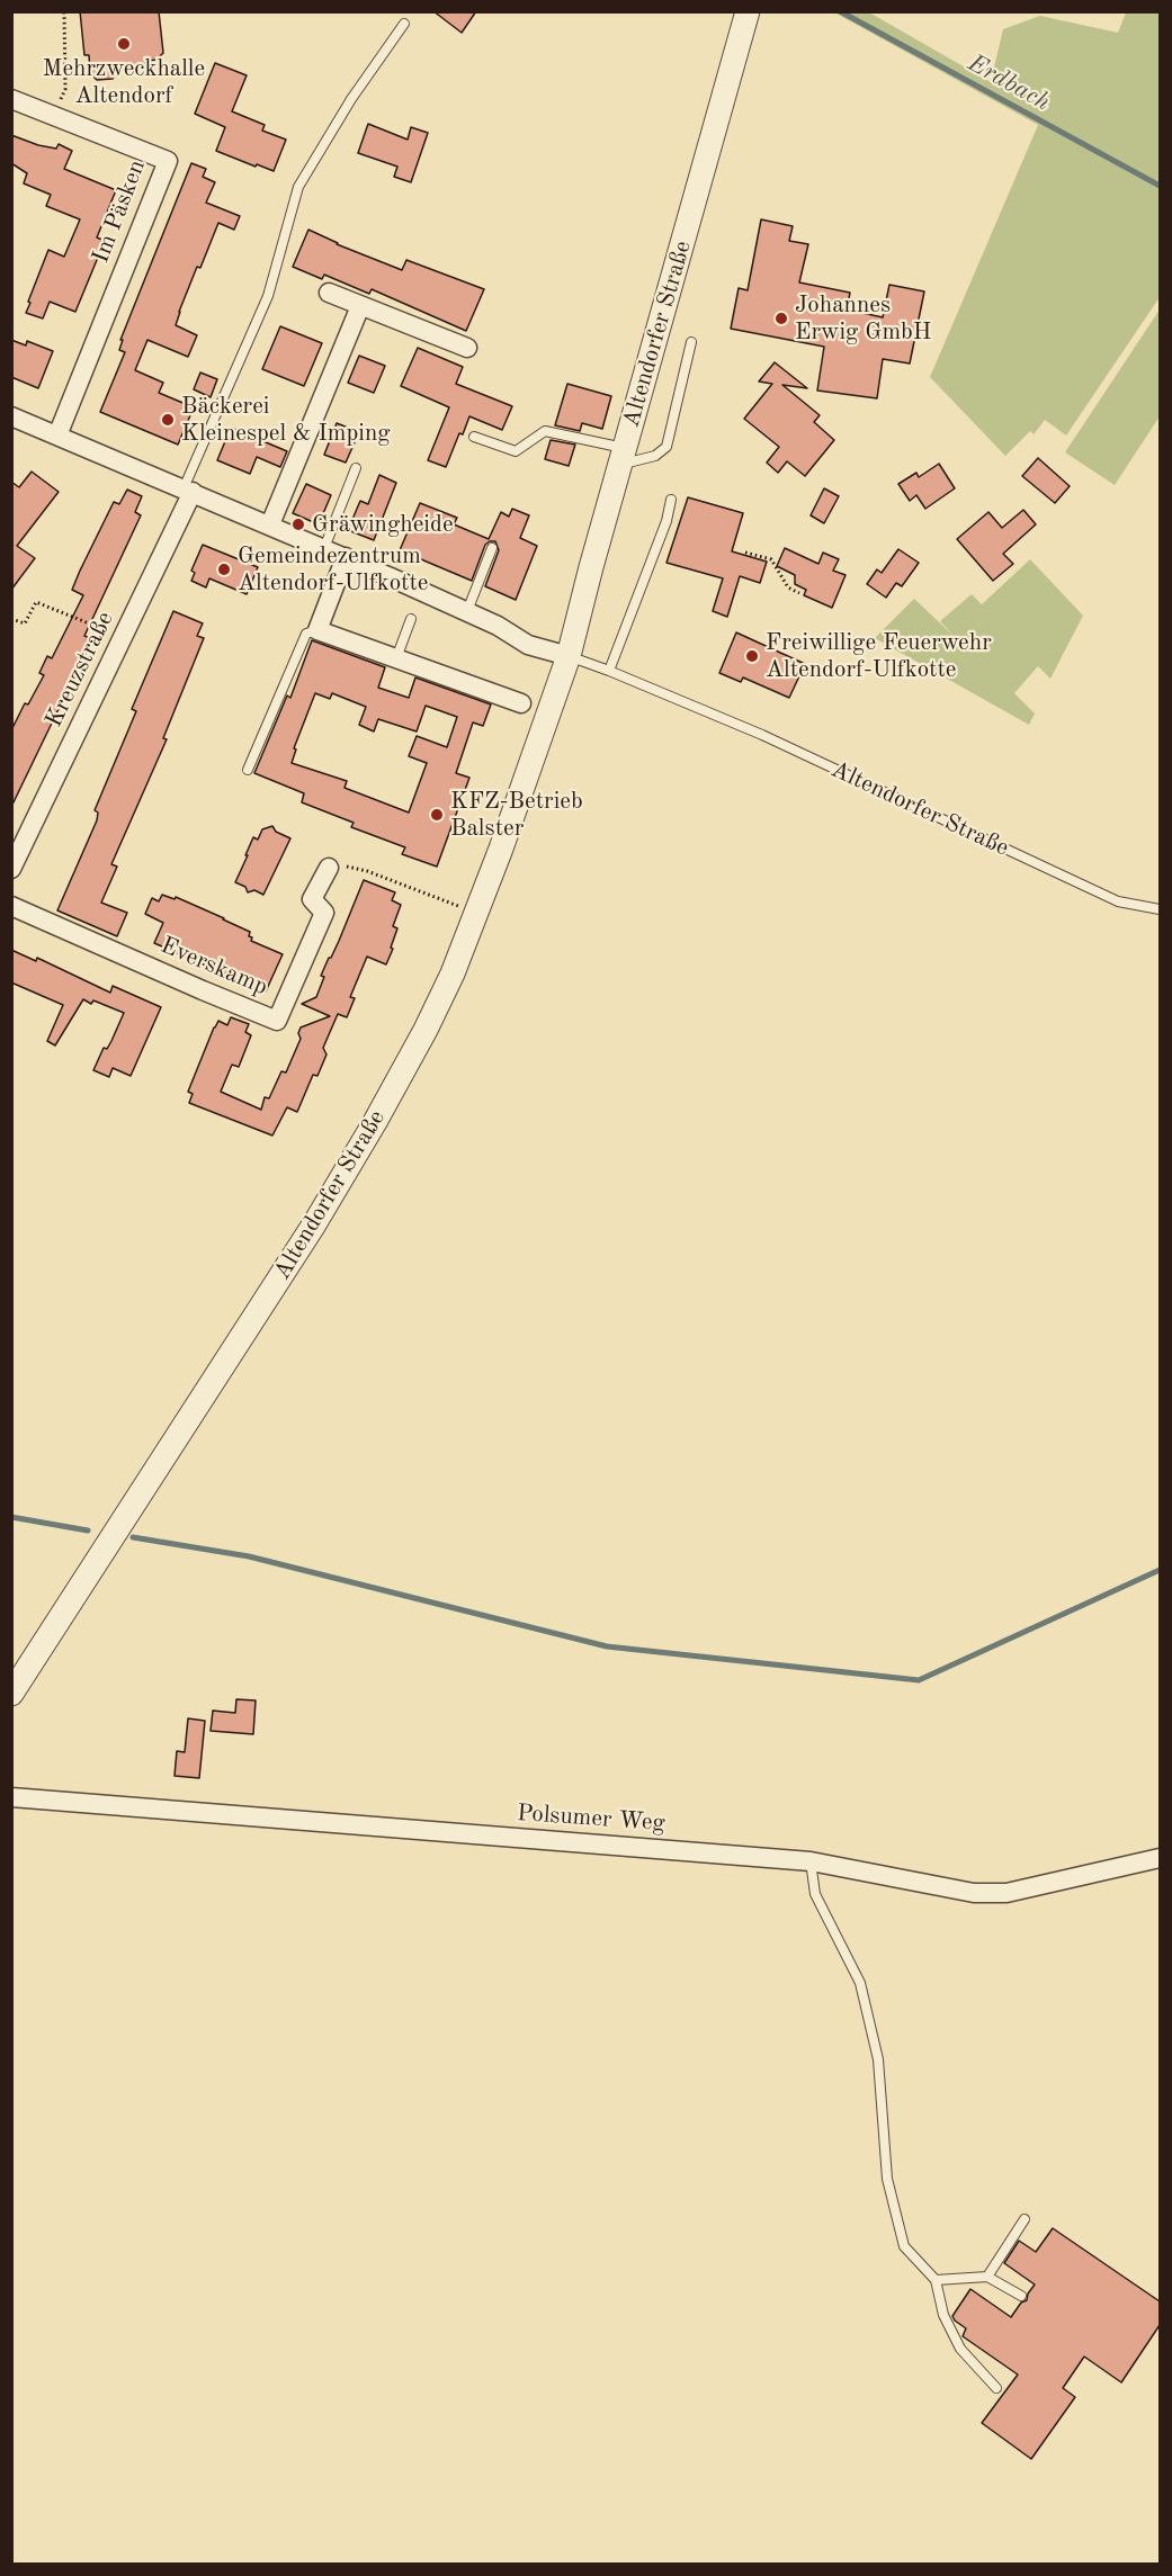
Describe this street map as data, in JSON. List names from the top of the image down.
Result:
{
  "streets": {
    "street": [
      "Im Päsken",
      "Altendorfer Straße",
      "Kreuzstraße",
      "Everskamp",
      "Polsumer Weg"
    ]
  },
  "water": ["Erdbach"],
  "places": [
    "Mehrzweckhalle Altendorf",
    "Johannes Erwig GmbH",
    "Bäckerei Kleinespel & Imping",
    "Gräwingheide",
    "Gemeindezentrum Altendorf-Ulfkotte",
    "Freiwillige Feuerwehr Altendorf-Ulfkotte",
    "KFZ-Betrieb Balster"
  ]
}
